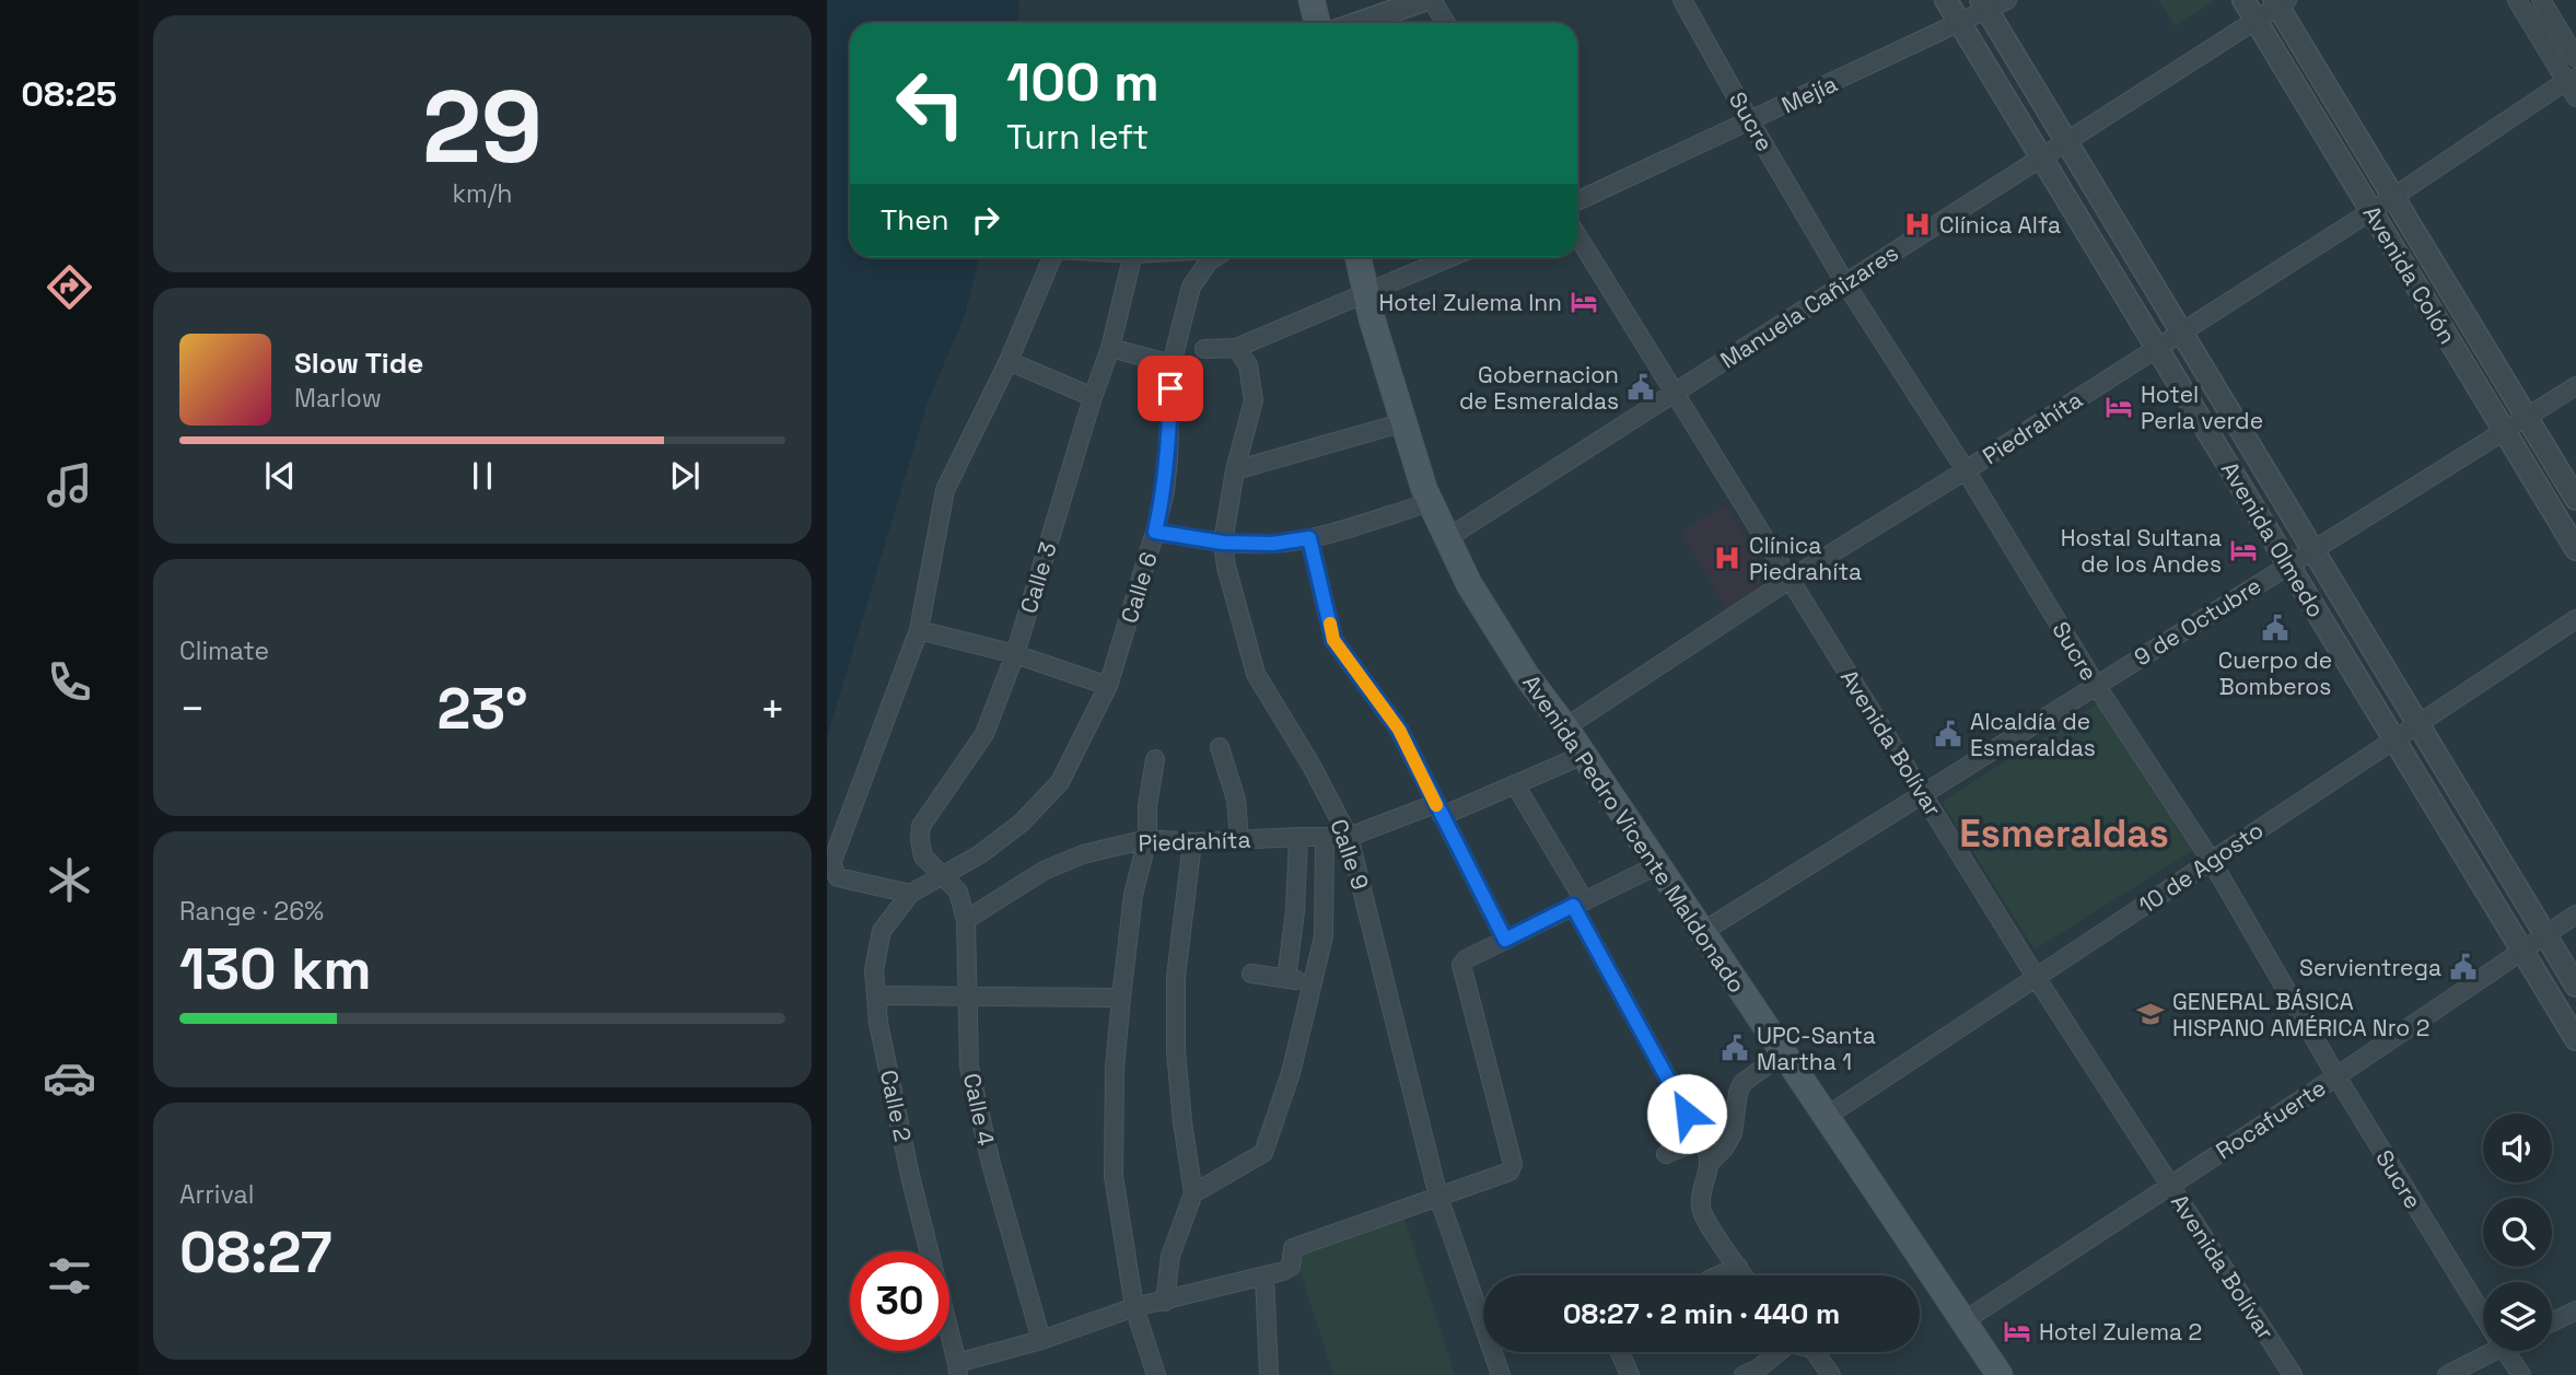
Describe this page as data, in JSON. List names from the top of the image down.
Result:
{
  "streets": {
    "main road": ["Avenida Pedro Vicente Maldonado"],
    "street": [
      "Mejía",
      "Sucre",
      "Avenida Colón",
      "Manuela Cañizares",
      "Piedrahíta",
      "Avenida Olmedo",
      "Calle 3",
      "Calle 6",
      "9 de Octubre",
      "Avenida Bolívar",
      "Calle 9",
      "10 de Agosto",
      "Calle 2",
      "Calle 4",
      "Rocafuerte"
    ]
  },
  "crossings": [
    ["Mejía", "Sucre"],
    ["Mejía", "Avenida Olmedo"],
    ["Sucre", "Manuela Cañizares"],
    ["Sucre", "Piedrahíta"],
    ["Sucre", "9 de Octubre"],
    ["Sucre", "10 de Agosto"],
    ["Sucre", "Rocafuerte"],
    ["Avenida Colón", "Manuela Cañizares"],
    ["Avenida Colón", "Piedrahíta"],
    ["Avenida Colón", "9 de Octubre"],
    ["Manuela Cañizares", "Avenida Olmedo"],
    ["Manuela Cañizares", "Avenida Bolívar"],
    ["Manuela Cañizares", "Avenida Pedro Vicente Maldonado"],
    ["Piedrahíta", "Avenida Olmedo"],
    ["Piedrahíta", "Avenida Bolívar"],
    ["Piedrahíta", "Avenida Pedro Vicente Maldonado"],
    ["Piedrahíta", "Calle 9"],
    ["Piedrahíta", "Calle 4"],
    ["Avenida Olmedo", "9 de Octubre"],
    ["Avenida Olmedo", "10 de Agosto"],
    ["Avenida Olmedo", "Rocafuerte"],
    ["Calle 3", "Calle 6"],
    ["Calle 3", "Calle 2"],
    ["Calle 3", "Calle 4"],
    ["Calle 6", "Calle 2"],
    ["Calle 6", "Calle 4"],
    ["9 de Octubre", "Avenida Bolívar"],
    ["9 de Octubre", "Avenida Pedro Vicente Maldonado"],
    ["Avenida Bolívar", "10 de Agosto"],
    ["Avenida Bolívar", "Rocafuerte"],
    ["Avenida Pedro Vicente Maldonado", "10 de Agosto"],
    ["Avenida Pedro Vicente Maldonado", "Rocafuerte"],
    ["Calle 2", "Calle 4"]
  ],
  "districts": ["Esmeraldas"],
  "places": {
    "hospital": ["Clínica Alfa", "Clínica Piedrahíta"],
    "hotel": [
      "Hotel Zulema Inn",
      "Hotel Perla verde",
      "Hostal Sultana de los Andes",
      "Hotel Zulema 2"
    ],
    "public building": [
      "Gobernacion de Esmeraldas",
      "Cuerpo de Bomberos",
      "Alcaldía de Esmeraldas",
      "Servientrega",
      "UPC-Santa Martha 1"
    ],
    "school or university": ["GENERAL BÁSICA HISPANO AMÉRICA Nro 2"]
  },
  "page": {
    "tabs": "08:25",
    "tile": [
      ["29", "km/h"],
      "Climate",
      ["Range · 26%", "130 km"],
      ["Arrival", "08:27"]
    ],
    "turn": ["100 m", "Turn left"],
    "then": "Then",
    "song": ["Slow Tide", "Marlow"],
    "heat": ["−", "23°", "+"],
    "limit": "30",
    "trip": "08:27 · 2 min · 440 m"
  }
}
